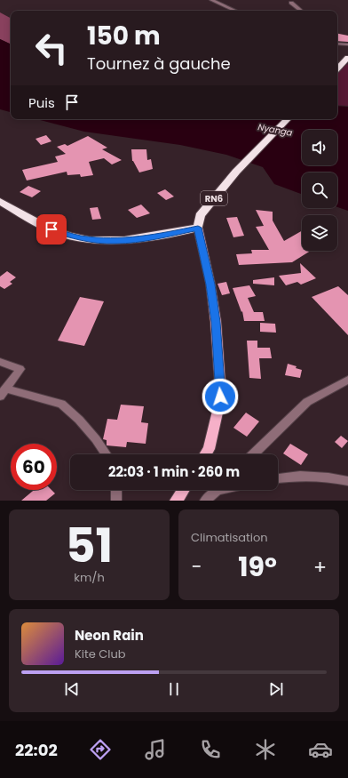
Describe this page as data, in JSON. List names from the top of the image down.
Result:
{
  "streets": {
    "highway": ["RN6"]
  },
  "water": ["Nyanga"],
  "page": {
    "turn": ["150 m", "Tournez à gauche"],
    "then": "Puis",
    "limit": "60",
    "trip": "22:03 · 1 min · 260 m",
    "tile": [
      ["51", "km/h"],
      "Climatisation"
    ],
    "heat": ["−", "19°", "+"],
    "song": ["Neon Rain", "Kite Club"],
    "tabs": "22:02"
  }
}
